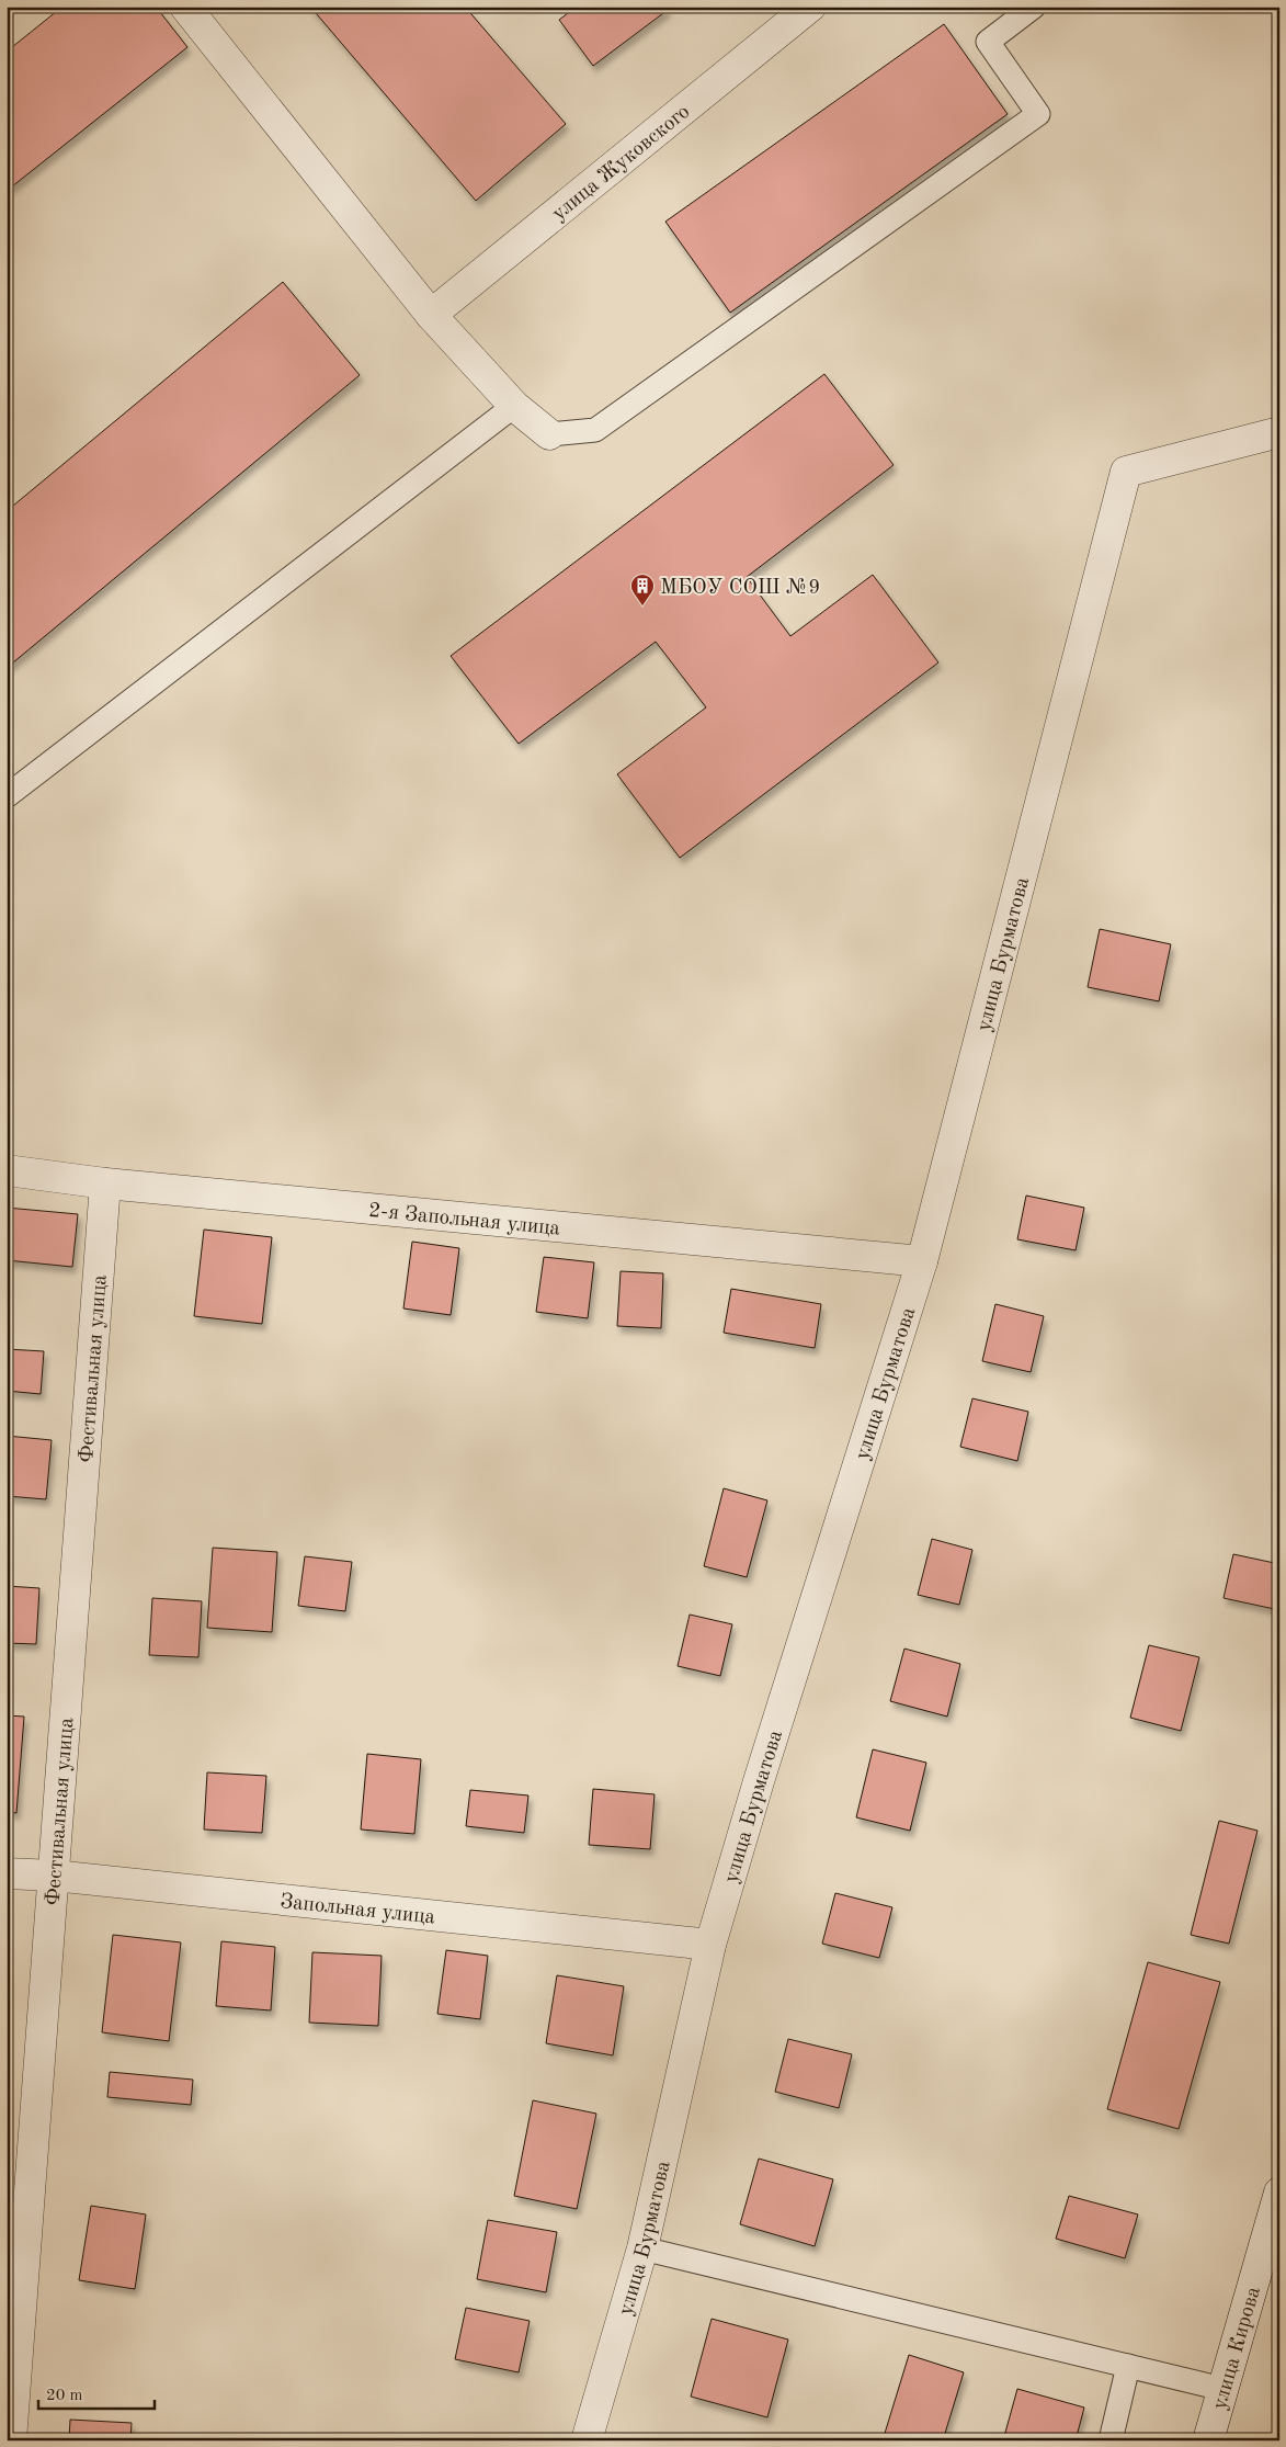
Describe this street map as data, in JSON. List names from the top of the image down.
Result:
{
  "streets": {
    "street": [
      "улица Жуковского",
      "улица Бурматова",
      "2-я Запольная улица",
      "Фестивальная улица",
      "Запольная улица",
      "улица Кирова"
    ]
  },
  "crossings": [
    ["улица Бурматова", "2-я Запольная улица"],
    ["улица Бурматова", "Запольная улица"],
    ["2-я Запольная улица", "Фестивальная улица"],
    ["Фестивальная улица", "Запольная улица"]
  ],
  "places": {
    "building": ["МБОУ СОШ №9"]
  },
  "scale_bar": "20 m"
}
